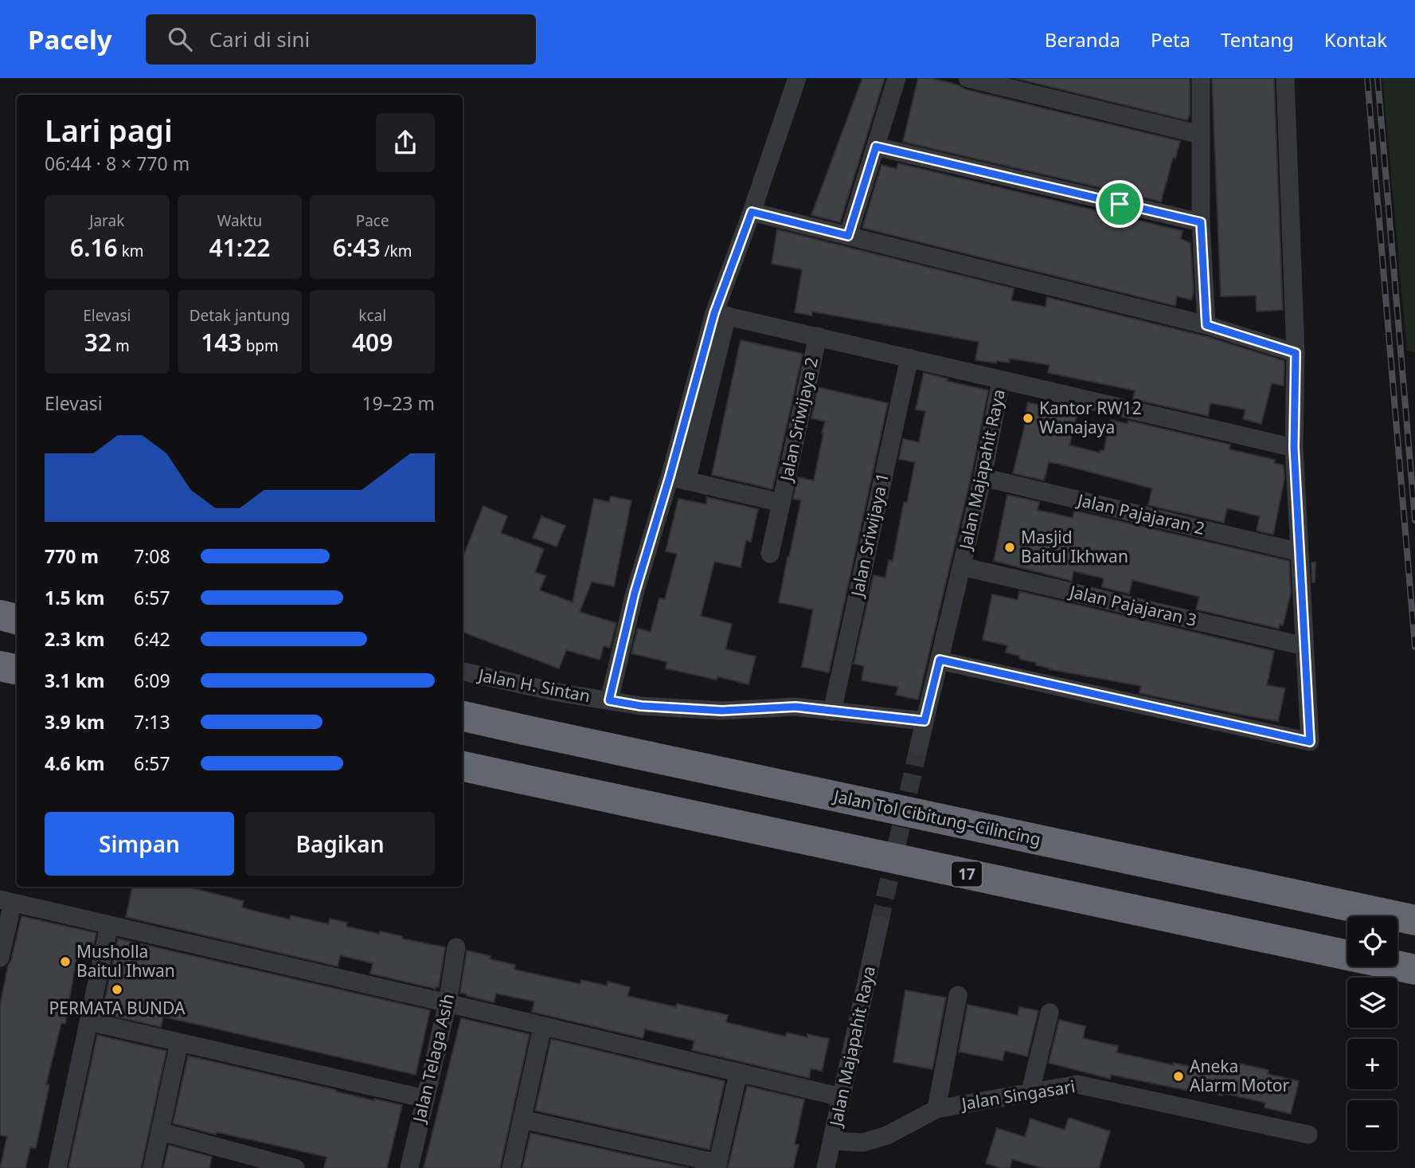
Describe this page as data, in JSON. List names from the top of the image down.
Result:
{
  "streets": {
    "highway": ["Jalan Tol Cibitung–Cilincing", "17"],
    "street": [
      "Jalan Sriwijaya 2",
      "Jalan Majapahit Raya",
      "Jalan Pajajaran 2",
      "Jalan Sriwijaya 1",
      "Jalan Pajajaran 3",
      "Jalan H. Sintan",
      "Jalan Telaga Asih",
      "Jalan Singasari"
    ]
  },
  "crossings": [
    ["Jalan Sriwijaya 2", "Jalan Majapahit Raya"],
    ["Jalan Sriwijaya 2", "Jalan H. Sintan"],
    ["Jalan Majapahit Raya", "Jalan Pajajaran 2"],
    ["Jalan Majapahit Raya", "Jalan Sriwijaya 1"],
    ["Jalan Majapahit Raya", "Jalan Pajajaran 3"],
    ["Jalan Majapahit Raya", "Jalan H. Sintan"],
    ["Jalan Majapahit Raya", "Jalan Singasari"],
    ["Jalan Sriwijaya 1", "Jalan H. Sintan"]
  ],
  "places": [
    "Kantor RW12 Wanajaya",
    "Masjid Baitul Ikhwan",
    "Musholla Baitul Ihwan",
    "PERMATA BUNDA",
    "Aneka Alarm Motor"
  ],
  "page": {
    "header": "Pacely",
    "search": "Cari di sini",
    "nav": [
      "Beranda",
      "Peta",
      "Tentang",
      "Kontak"
    ],
    "heading": ["Lari pagi", "06:44 · 8 × 770 m"],
    "stats": [
      ["Jarak", "6.16 km"],
      ["Waktu", "41:22"],
      ["Pace", "6:43 /km"],
      ["Elevasi", "32 m"],
      ["Detak jantung", "143 bpm"],
      ["kcal", "409"]
    ],
    "chart": ["Elevasi", "19–23 m"],
    "list": [
      {
        "name": "770 m",
        "note": "7:08"
      },
      {
        "name": "1.5 km",
        "note": "6:57"
      },
      {
        "name": "2.3 km",
        "note": "6:42"
      },
      {
        "name": "3.1 km",
        "note": "6:09"
      },
      {
        "name": "3.9 km",
        "note": "7:13"
      },
      {
        "name": "4.6 km",
        "note": "6:57"
      }
    ],
    "buttons": ["Simpan", "Bagikan"],
    "map_buttons": ["+", "−"]
  }
}
